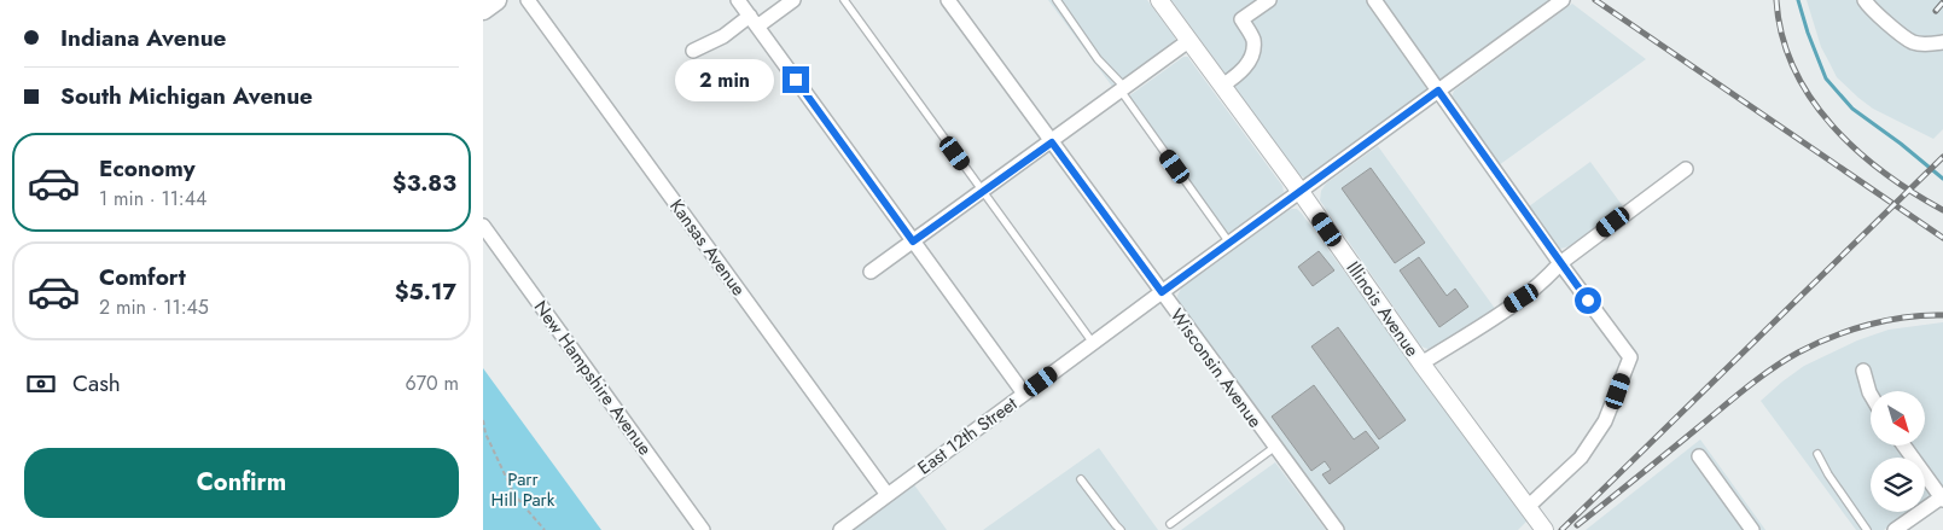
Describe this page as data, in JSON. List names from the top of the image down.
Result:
{
  "streets": {
    "street": [
      "Kansas Avenue",
      "Illinois Avenue",
      "Wisconsin Avenue",
      "New Hampshire Avenue",
      "East 12th Street"
    ]
  },
  "crossings": [
    ["Kansas Avenue", "East 12th Street"],
    ["Illinois Avenue", "East 12th Street"],
    ["Wisconsin Avenue", "East 12th Street"]
  ],
  "parks": ["Parr Hill Park"],
  "north": "bottom right",
  "page": {
    "banner": ["Indiana Avenue", "South Michigan Avenue"],
    "bubble": "2 min",
    "list": [
      {
        "name": "Economy",
        "note": "1 min · 11:44",
        "value": "$3.83"
      },
      {
        "name": "Comfort",
        "note": "2 min · 11:45",
        "value": "$5.17"
      }
    ],
    "pay": ["Cash", "670 m"],
    "buttons": "Confirm"
  }
}
